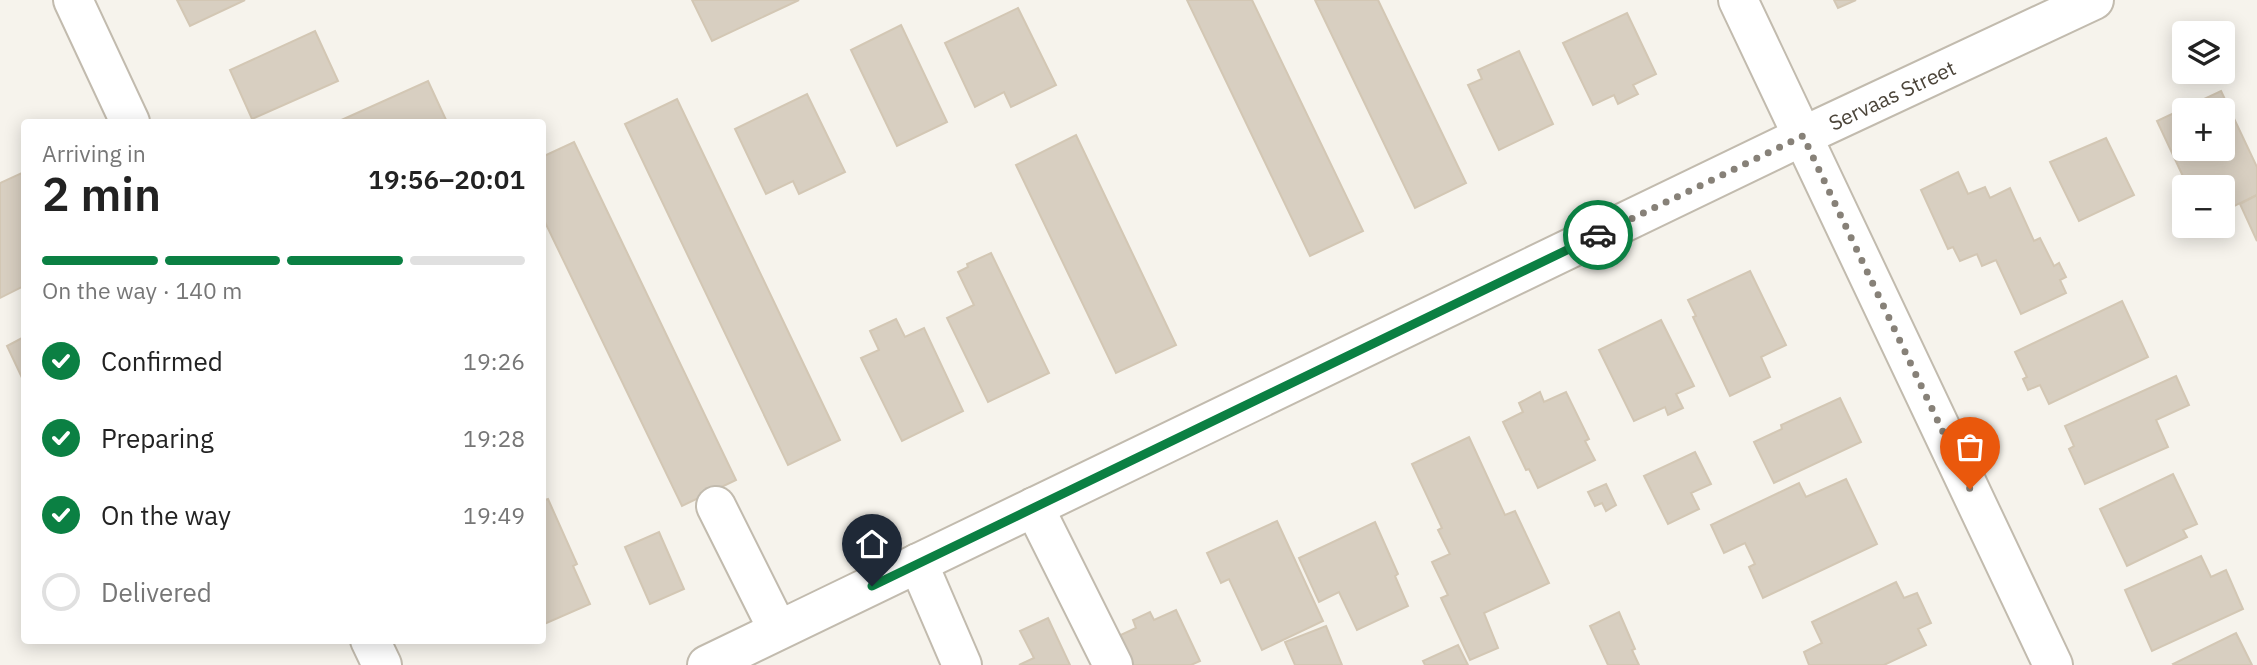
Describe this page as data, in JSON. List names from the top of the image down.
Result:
{
  "streets": {
    "street": ["Servaas Street"]
  },
  "page": {
    "map_buttons": ["+", "−"],
    "heading": ["2 min", "Arriving in", "19:56–20:01"],
    "bar": "On the way · 140 m",
    "list": [
      ["Confirmed", "19:26"],
      ["Preparing", "19:28"],
      ["On the way", "19:49"],
      "Delivered"
    ]
  }
}
